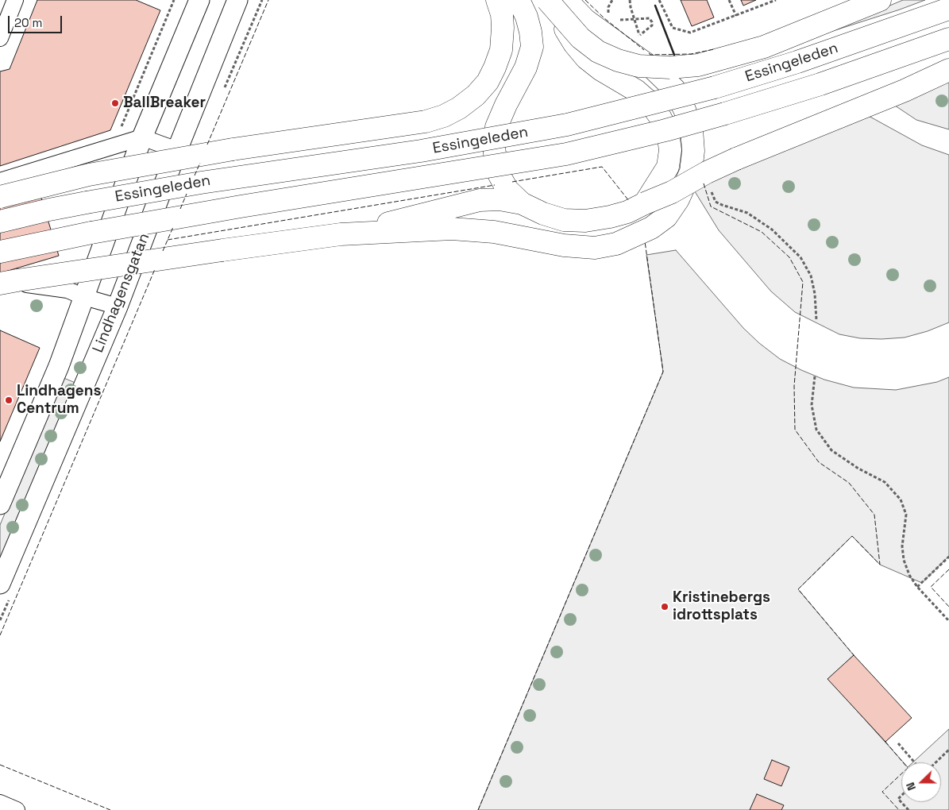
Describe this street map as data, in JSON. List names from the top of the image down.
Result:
{
  "streets": {
    "highway": ["Essingeleden"],
    "street": ["Lindhagensgatan"]
  },
  "places": ["BallBreaker", "Lindhagens Centrum", "Kristinebergs idrottsplats"],
  "scale_bar": "20 m",
  "north": "left"
}
